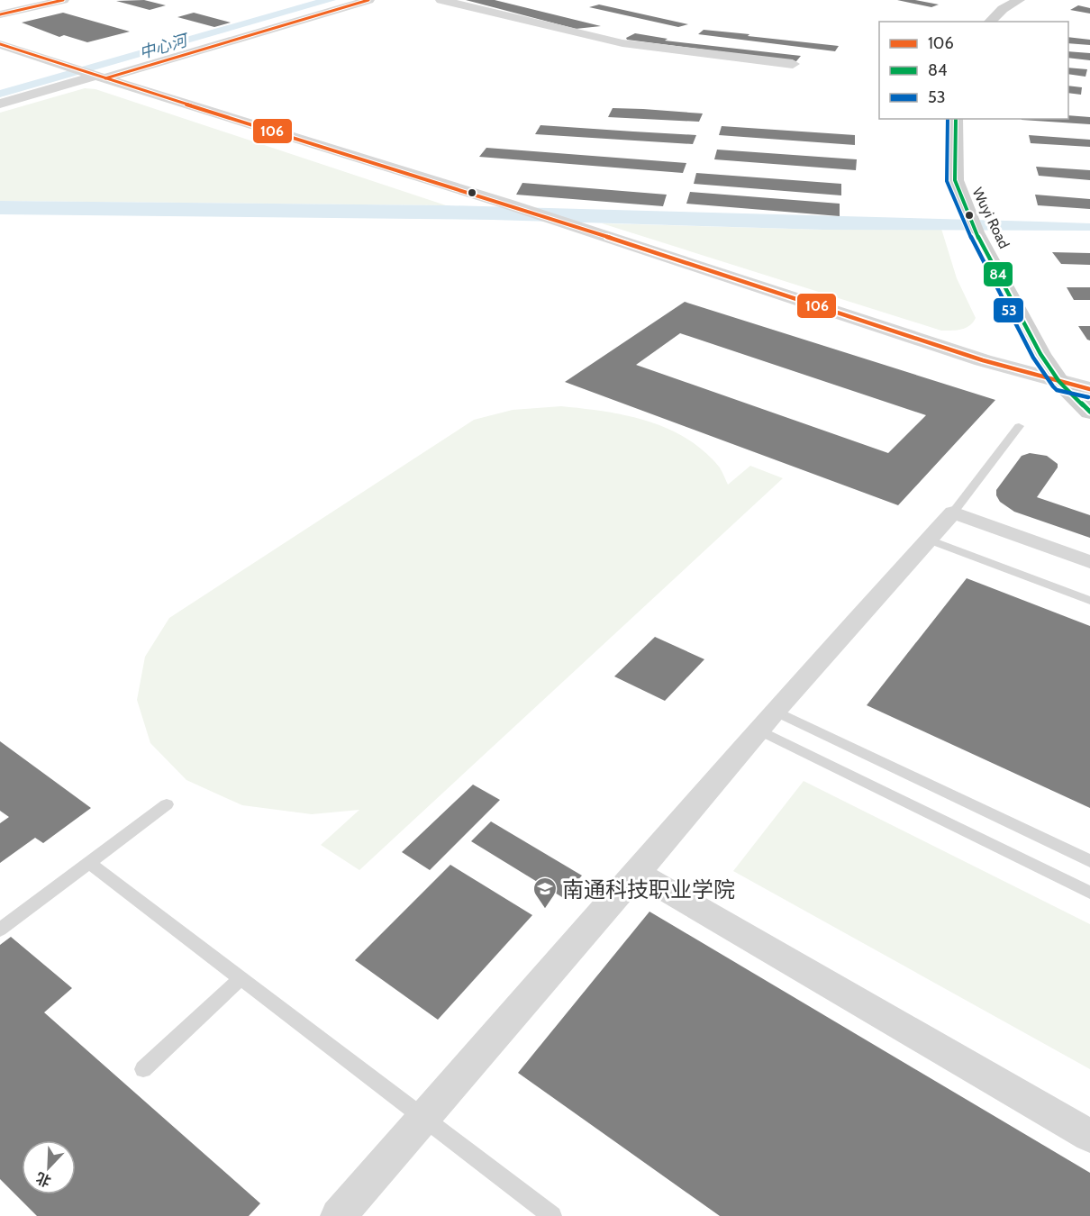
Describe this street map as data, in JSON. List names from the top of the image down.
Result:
{
  "streets": {
    "main road": ["Wuyi Road"]
  },
  "water": ["中心河"],
  "places": {
    "school or university": ["南通科技职业学院"]
  },
  "lines": ["transit line 106", "transit line 84", "transit line 53"],
  "legend": ["106", "84", "53"],
  "north": "bottom left"
}
